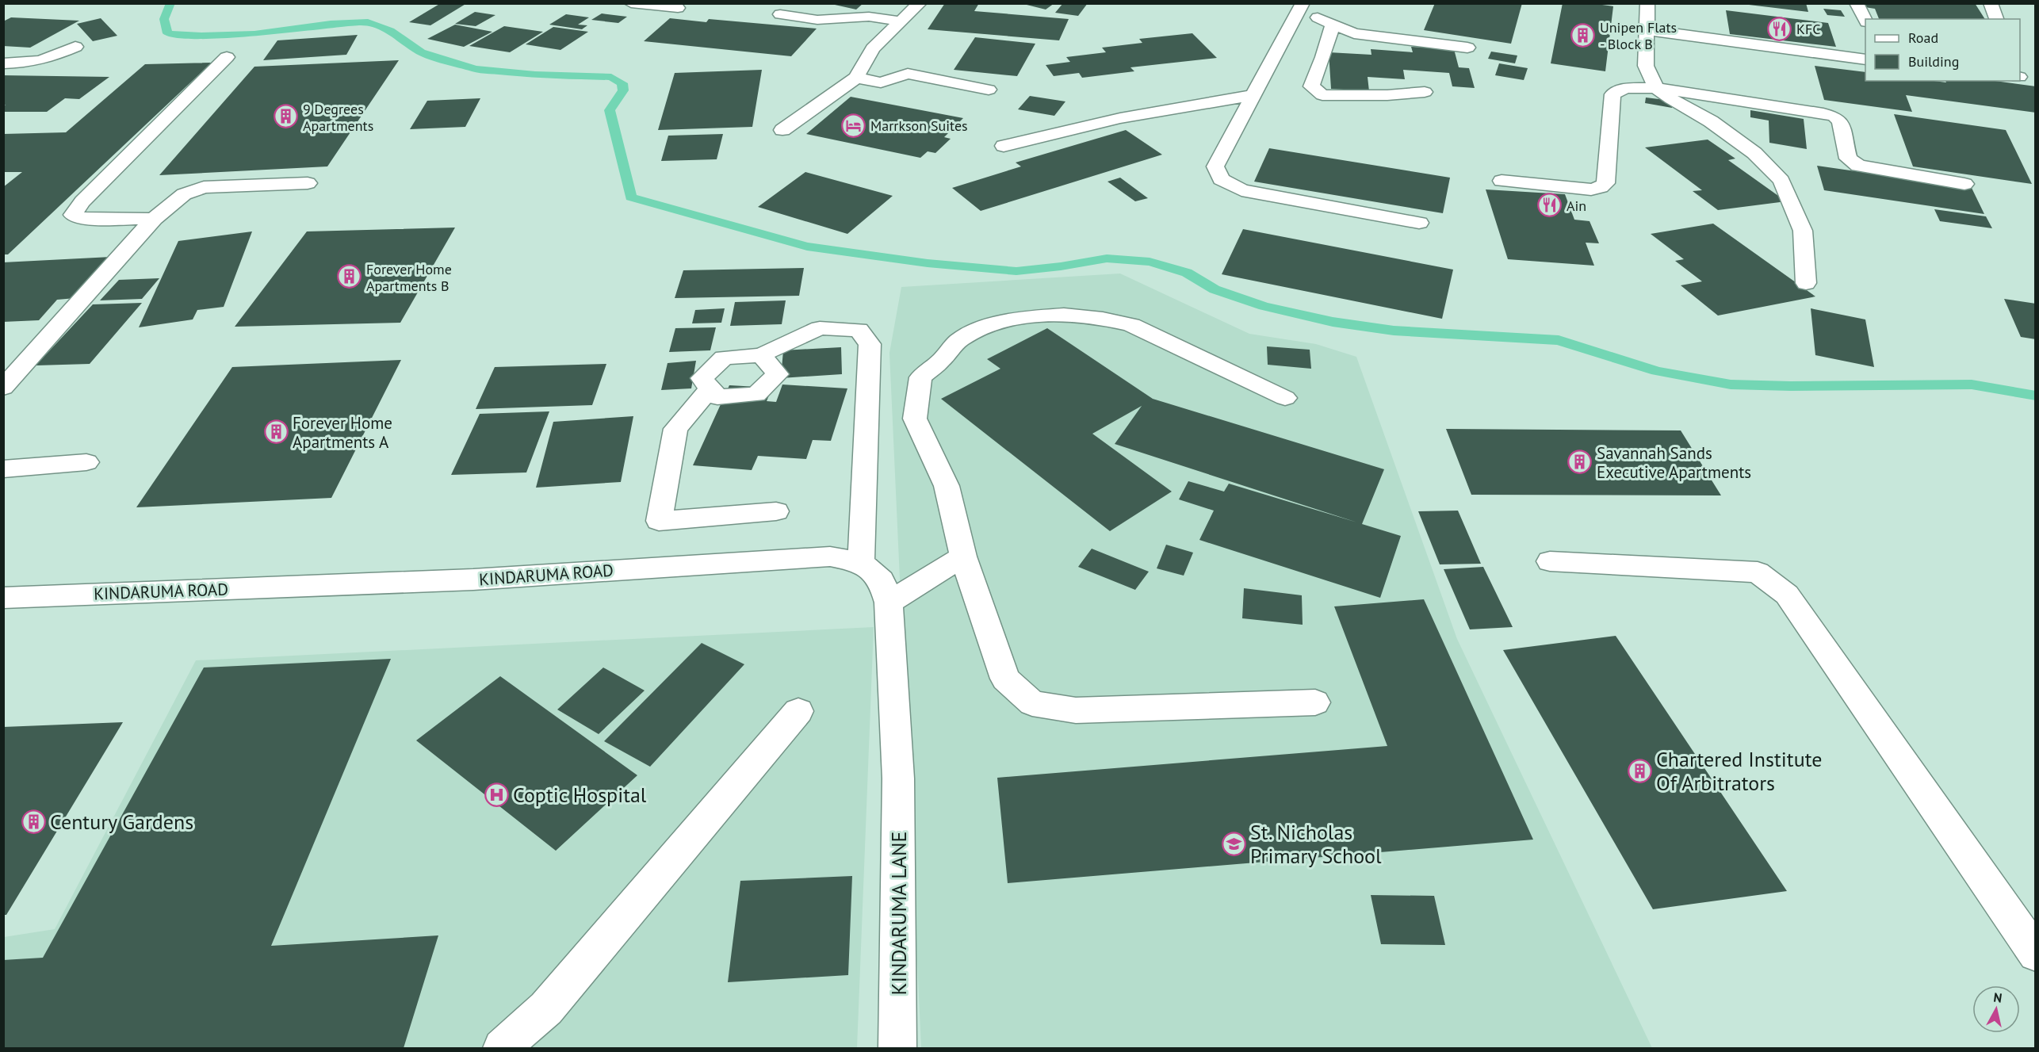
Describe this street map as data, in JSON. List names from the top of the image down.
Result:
{
  "streets": {
    "street": ["KINDARUMA ROAD", "KINDARUMA LANE"]
  },
  "crossings": [
    ["KINDARUMA ROAD", "KINDARUMA LANE"]
  ],
  "places": {
    "restaurant": ["KFC", "Ain"],
    "building": [
      "Unipen Flats - Block B",
      "9 Degrees Apartments",
      "Forever Home Apartments B",
      "Forever Home Apartments A",
      "Savannah Sands Executive Apartments",
      "Chartered Institute Of Arbitrators",
      "Century Gardens"
    ],
    "hotel": ["Marrkson Suites"],
    "hospital": ["Coptic Hospital"],
    "school or university": ["St. Nicholas Primary School"]
  },
  "legend": ["Road", "Building"],
  "north": "top"
}
